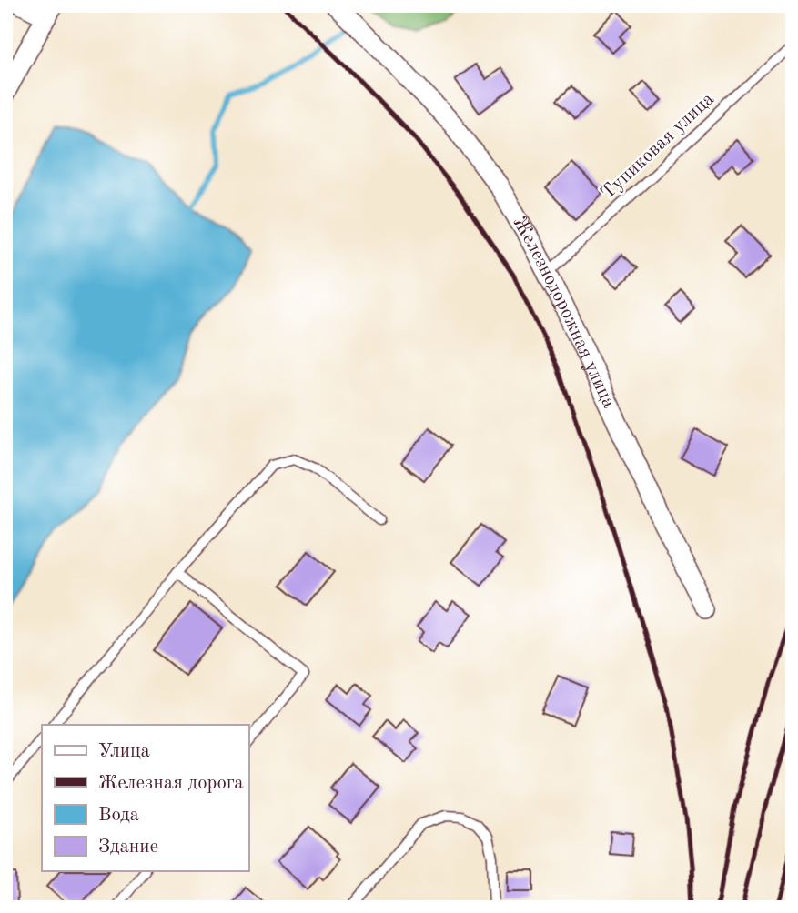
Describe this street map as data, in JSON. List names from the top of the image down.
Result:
{
  "streets": {
    "street": ["Железнодорожная улица"],
    "lane": ["Тупиковая улица"]
  },
  "crossings": [
    ["Тупиковая улица", "Железнодорожная улица"]
  ],
  "legend": [
    "Улица",
    "Железная дорога",
    "Вода",
    "Здание"
  ]
}
